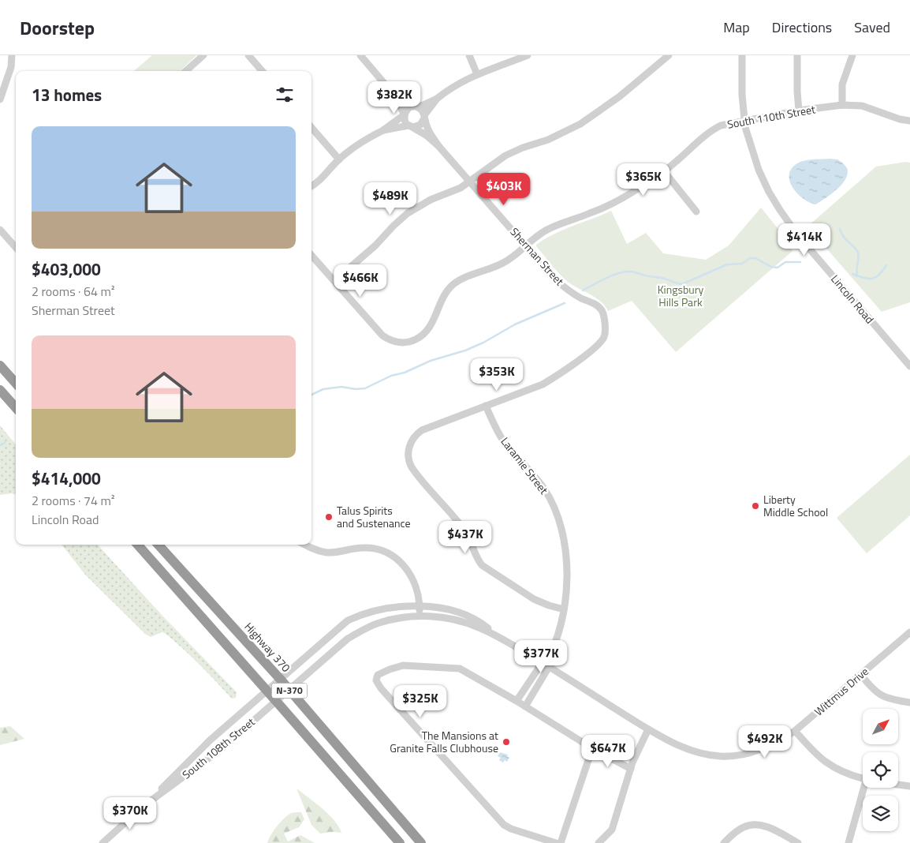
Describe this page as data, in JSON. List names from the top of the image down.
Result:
{
  "streets": {
    "highway": ["Highway 370", "N-370"],
    "street": [
      "South 110th Street",
      "Sherman Street",
      "Lincoln Road",
      "Laramie Street",
      "Wittmus Drive",
      "South 108th Street"
    ]
  },
  "crossings": [
    ["South 110th Street", "Sherman Street"],
    ["South 110th Street", "Lincoln Road"],
    ["Sherman Street", "Laramie Street"],
    ["Laramie Street", "Wittmus Drive"],
    ["Highway 370", "Wittmus Drive"],
    ["Highway 370", "South 108th Street"],
    ["N-370", "Wittmus Drive"],
    ["N-370", "South 108th Street"],
    ["Wittmus Drive", "South 108th Street"]
  ],
  "parks": ["Kingsbury Hills Park"],
  "places": ["Liberty Middle School", "Talus Spirits and Sustenance", "The Mansions at Granite Falls Clubhouse"],
  "north": "top right",
  "page": {
    "header": "Doorstep",
    "nav": ["Map", "Directions", "Saved"],
    "heading": "13 homes",
    "price": [
      "$382K",
      "$365K",
      "$403K",
      "$489K",
      "$414K",
      "$466K",
      "$353K",
      "$437K",
      "$377K",
      "$325K",
      "$492K",
      "$647K",
      "$370K"
    ],
    "list": [
      {
        "name": "$403,000",
        "note": "2 rooms · 64 m² · Sherman Street"
      },
      {
        "name": "$414,000",
        "note": "2 rooms · 74 m² · Lincoln Road"
      }
    ]
  }
}
